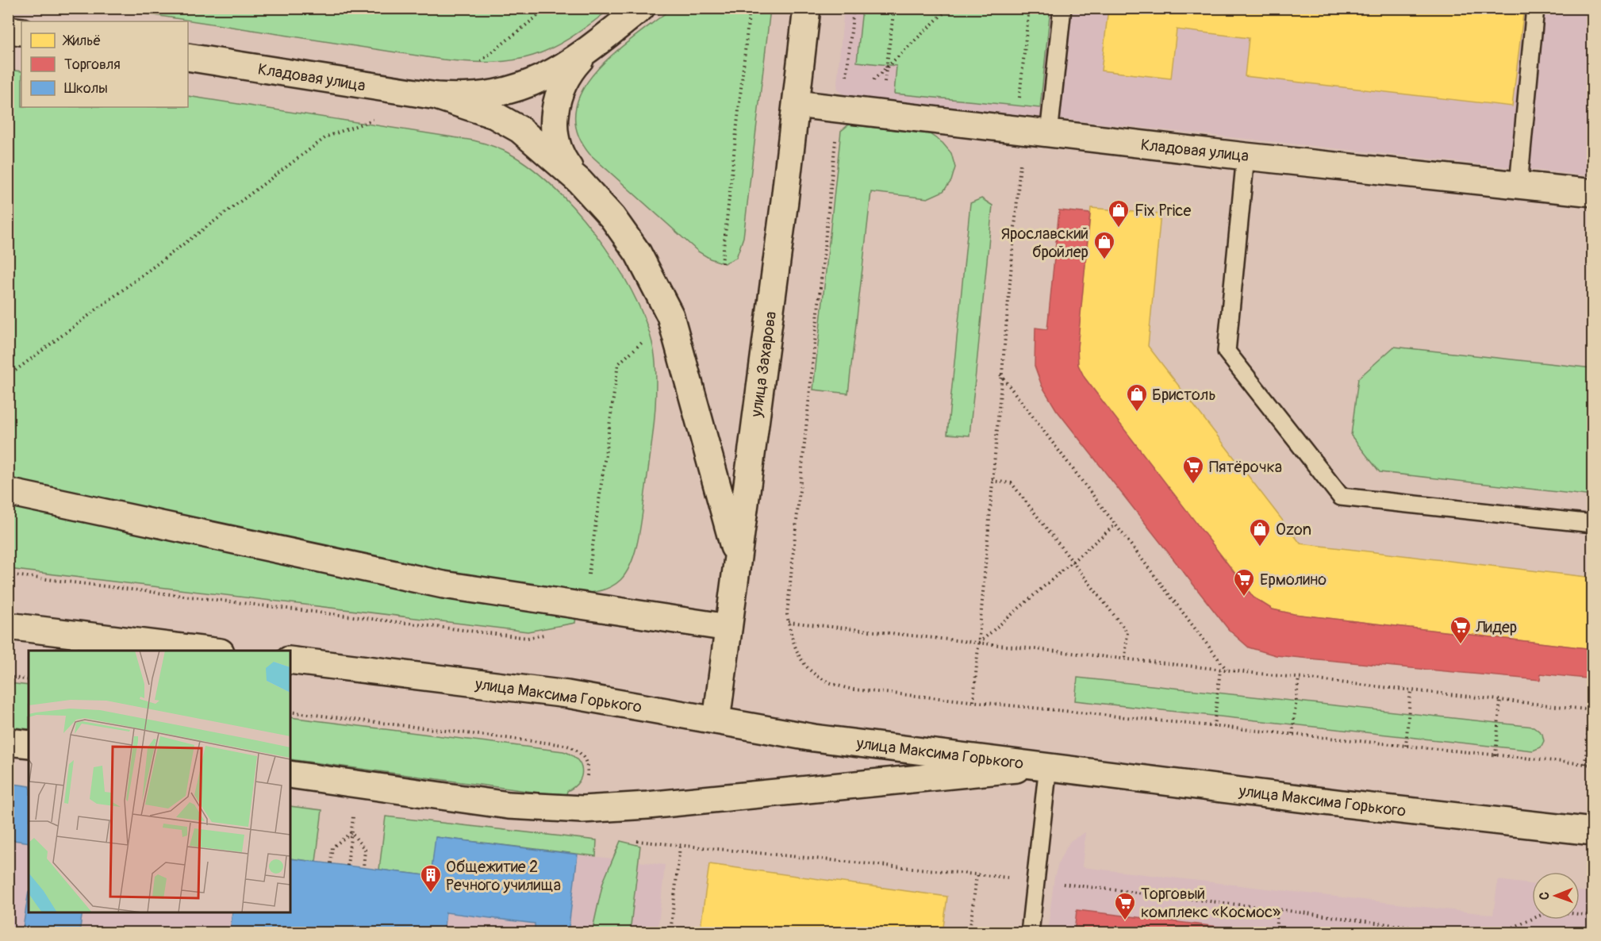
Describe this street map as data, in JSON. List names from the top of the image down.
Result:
{
  "streets": {
    "street": ["Кладовая улица", "улица Захарова", "улица Максима Горького"]
  },
  "crossings": [
    ["Кладовая улица", "улица Захарова"],
    ["улица Захарова", "улица Максима Горького"]
  ],
  "places": {
    "shop": [
      "Fix Price",
      "Ярославский бройлер",
      "Бристоль",
      "Ozon"
    ],
    "supermarket": [
      "Пятёрочка",
      "Ермолино",
      "Лидер",
      "Торговый комплекс «Космос»"
    ],
    "building": ["Общежитие 2 Речного училища"]
  },
  "legend": ["Жильё", "Торговля", "Школы"],
  "north": "left"
}
